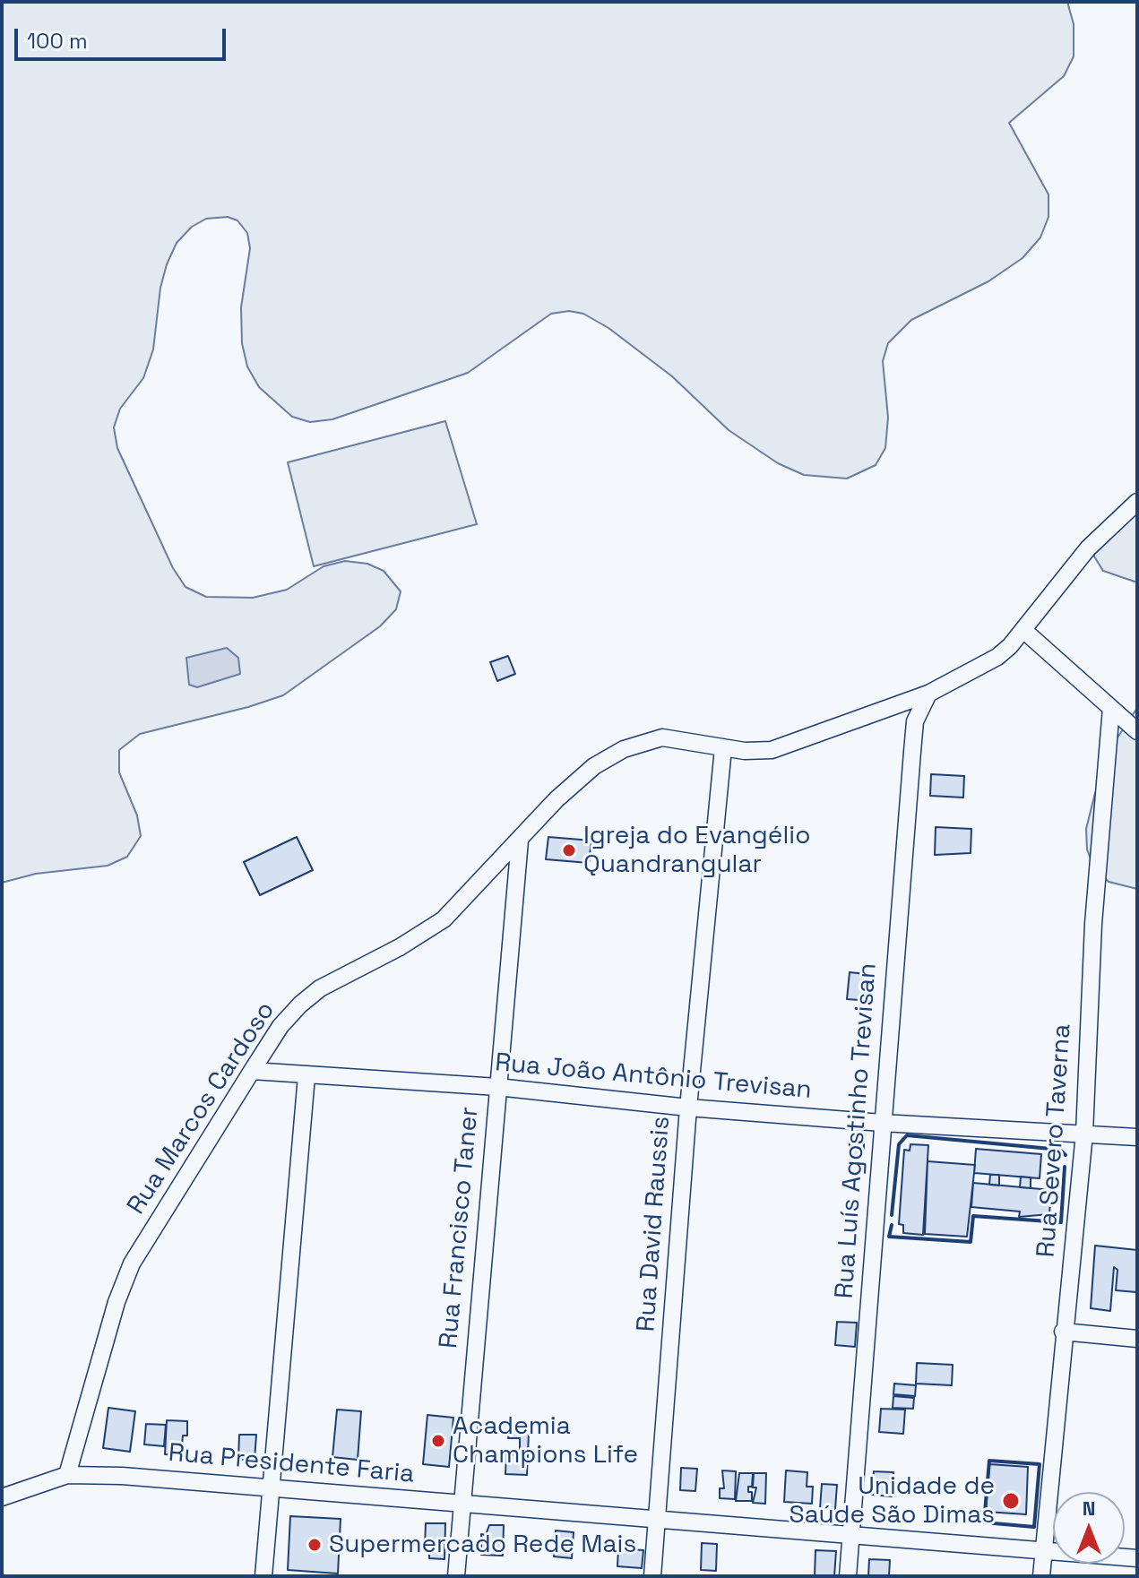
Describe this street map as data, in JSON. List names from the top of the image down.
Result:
{
  "streets": {
    "street": [
      "Rua João Antônio Trevisan",
      "Rua Marcos Cardoso",
      "Rua Luís Agostinho Trevisan",
      "Rua Severo Taverna",
      "Rua David Raussis",
      "Rua Francisco Taner",
      "Rua Presidente Faria"
    ]
  },
  "crossings": [
    ["Rua João Antônio Trevisan", "Rua Marcos Cardoso"],
    ["Rua João Antônio Trevisan", "Rua Luís Agostinho Trevisan"],
    ["Rua João Antônio Trevisan", "Rua Severo Taverna"],
    ["Rua João Antônio Trevisan", "Rua David Raussis"],
    ["Rua João Antônio Trevisan", "Rua Francisco Taner"],
    ["Rua Marcos Cardoso", "Rua Luís Agostinho Trevisan"],
    ["Rua Marcos Cardoso", "Rua David Raussis"],
    ["Rua Marcos Cardoso", "Rua Francisco Taner"],
    ["Rua Marcos Cardoso", "Rua Presidente Faria"],
    ["Rua Luís Agostinho Trevisan", "Rua Presidente Faria"],
    ["Rua Severo Taverna", "Rua Presidente Faria"],
    ["Rua David Raussis", "Rua Presidente Faria"],
    ["Rua Francisco Taner", "Rua Presidente Faria"]
  ],
  "places": [
    "Igreja do Evangélio Quandrangular",
    "Academia Champions Life",
    "Unidade de Saúde São Dimas",
    "Supermercado Rede Mais"
  ],
  "scale_bar": "100 m",
  "north": "top"
}
